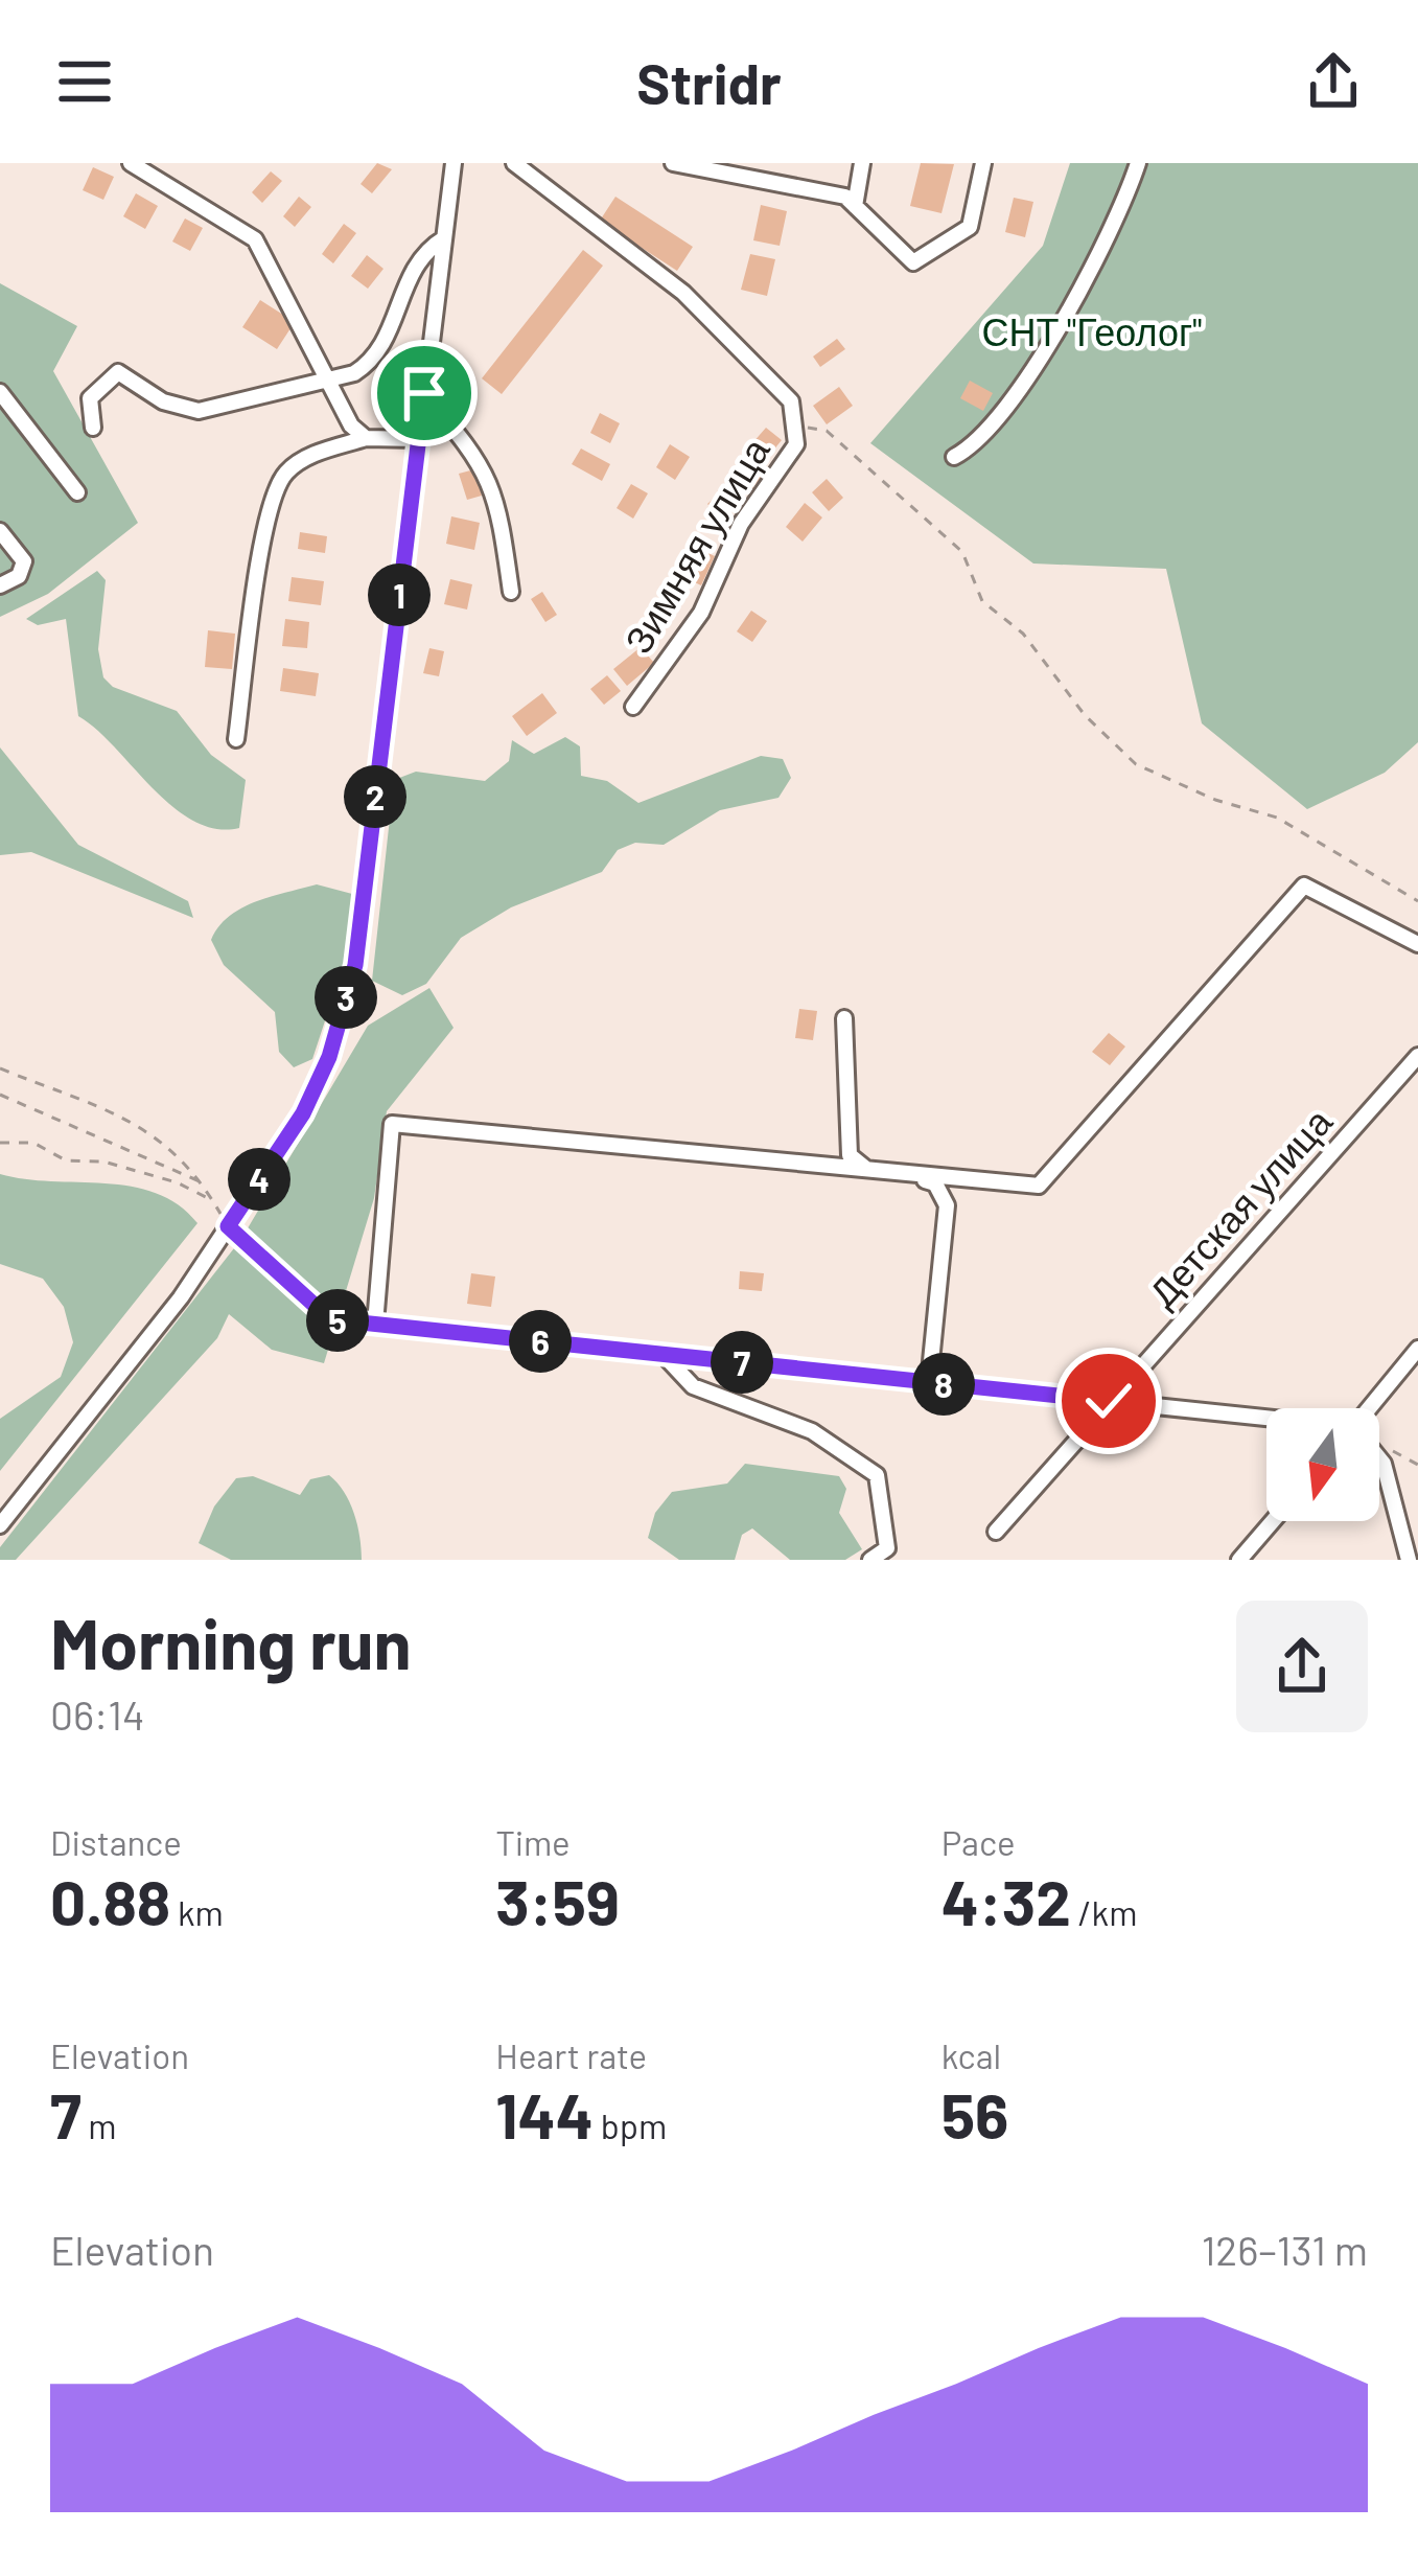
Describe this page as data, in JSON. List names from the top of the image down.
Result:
{
  "streets": {
    "street": ["Зимняя улица", "Детская улица"]
  },
  "parks": ["СНТ \"Геолог\""],
  "north": "bottom",
  "page": {
    "header": "Stridr",
    "pins": [
      "1",
      "2",
      "3",
      "4",
      "5",
      "6",
      "7",
      "8"
    ],
    "heading": ["Morning run", "06:14"],
    "stats": [
      ["Distance", "0.88 km"],
      ["Time", "3:59"],
      ["Pace", "4:32 /km"],
      ["Elevation", "7 m"],
      ["Heart rate", "144 bpm"],
      ["kcal", "56"]
    ],
    "chart": ["Elevation", "126–131 m"]
  }
}
